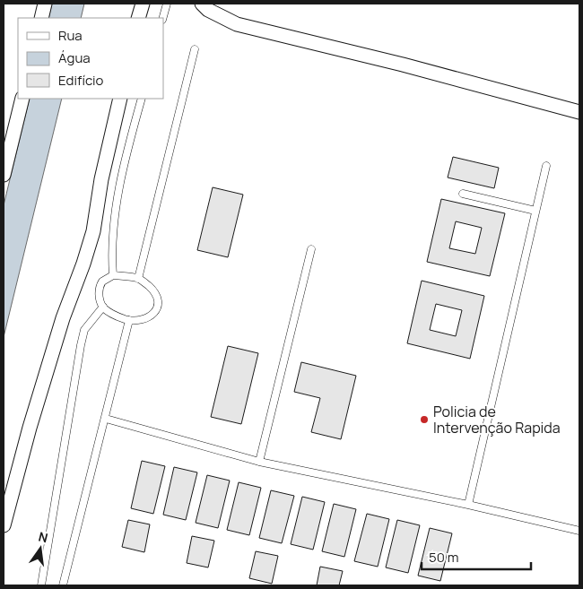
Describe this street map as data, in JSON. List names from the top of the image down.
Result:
{
  "places": ["Policia de Intervenção Rapida"],
  "legend": ["Rua", "Água", "Edifício"],
  "scale_bar": "50 m",
  "north": "top"
}
